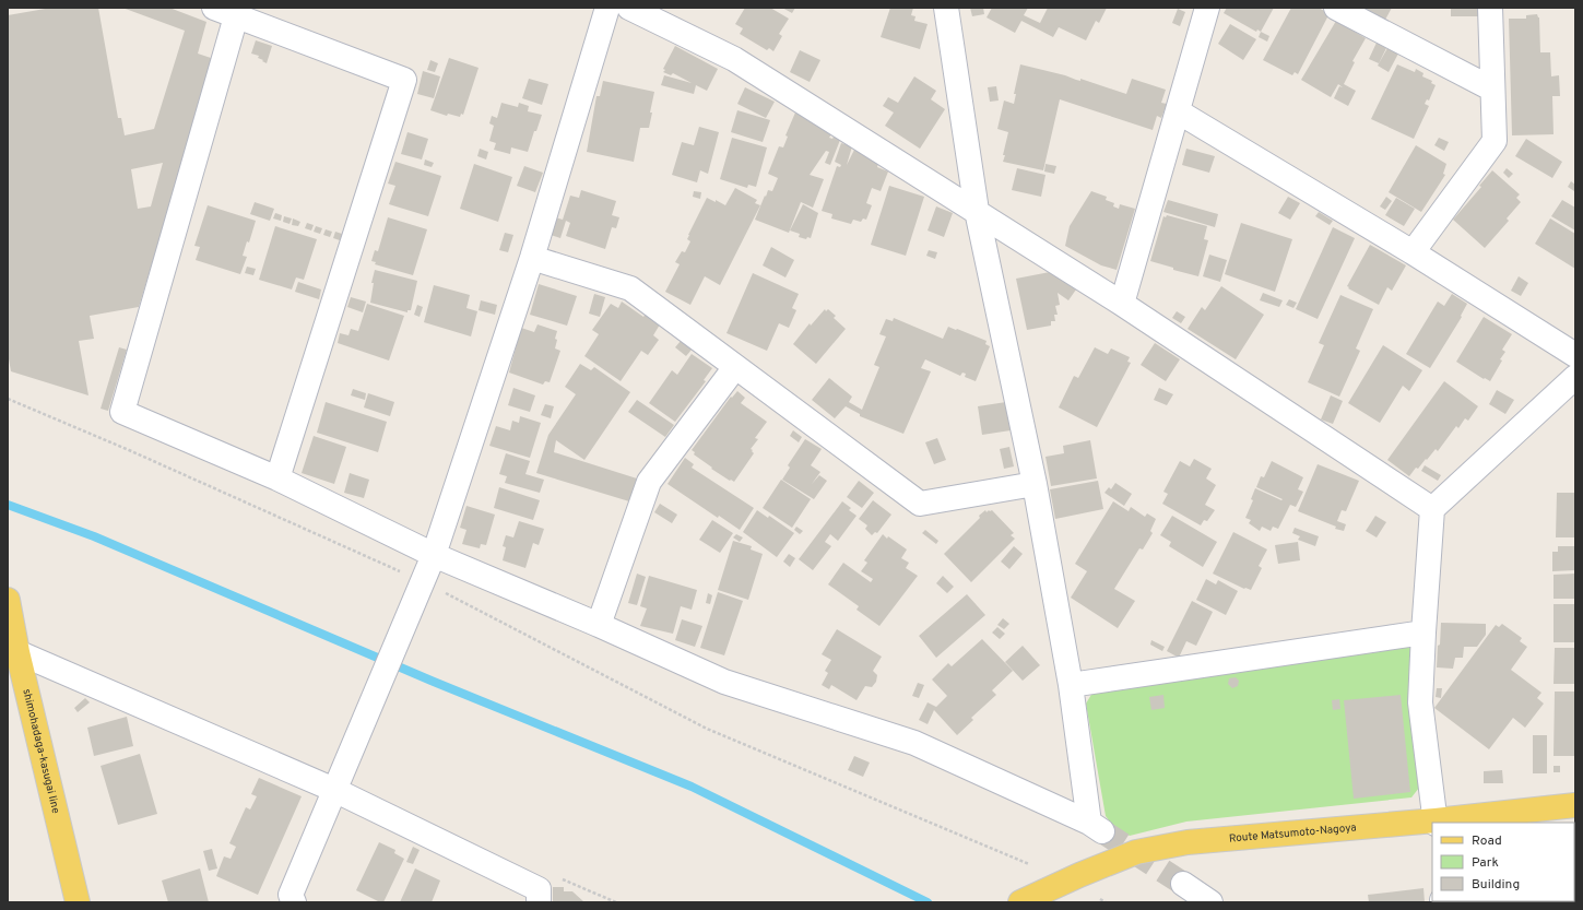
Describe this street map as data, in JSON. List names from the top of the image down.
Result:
{
  "streets": {
    "main road": ["shimohadaga-kasugai line", "Route Matsumoto-Nagoya"]
  },
  "legend": ["Road", "Park", "Building"]
}
